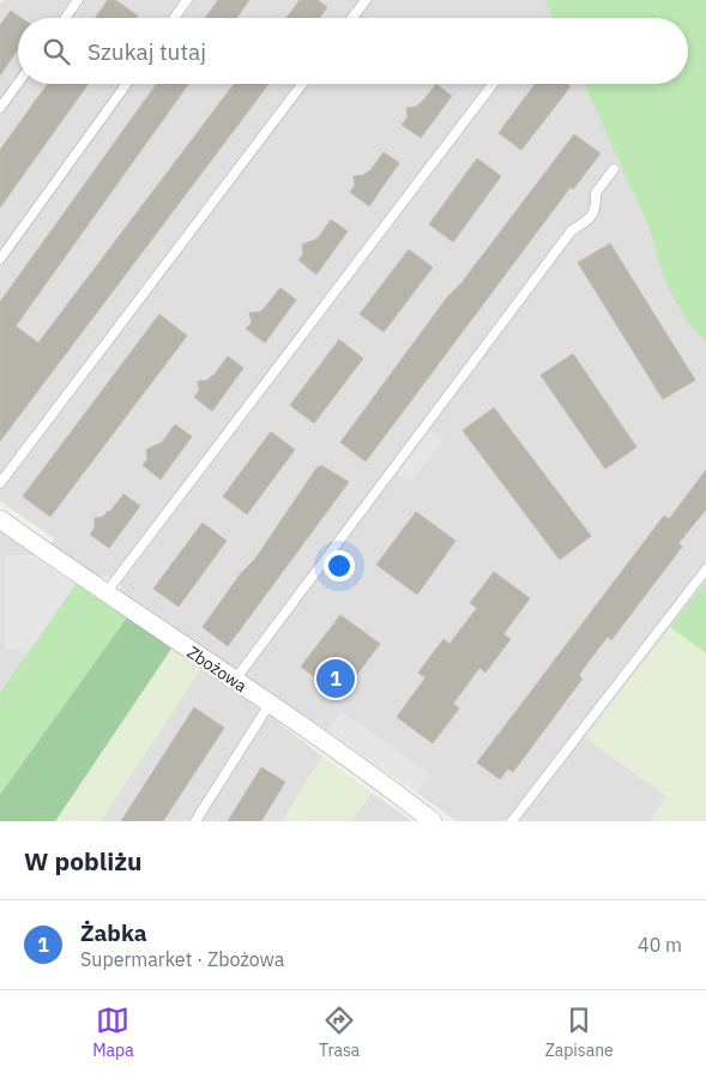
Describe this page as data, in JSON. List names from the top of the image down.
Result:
{
  "streets": {
    "street": ["Zbożowa"]
  },
  "page": {
    "search": "Szukaj tutaj",
    "pins": "1",
    "heading": "W pobliżu",
    "list": [
      {
        "mark": "1",
        "name": "Żabka",
        "note": "Supermarket · Zbożowa",
        "value": "40 m"
      }
    ],
    "nav": ["Mapa", "Trasa", "Zapisane"]
  }
}
